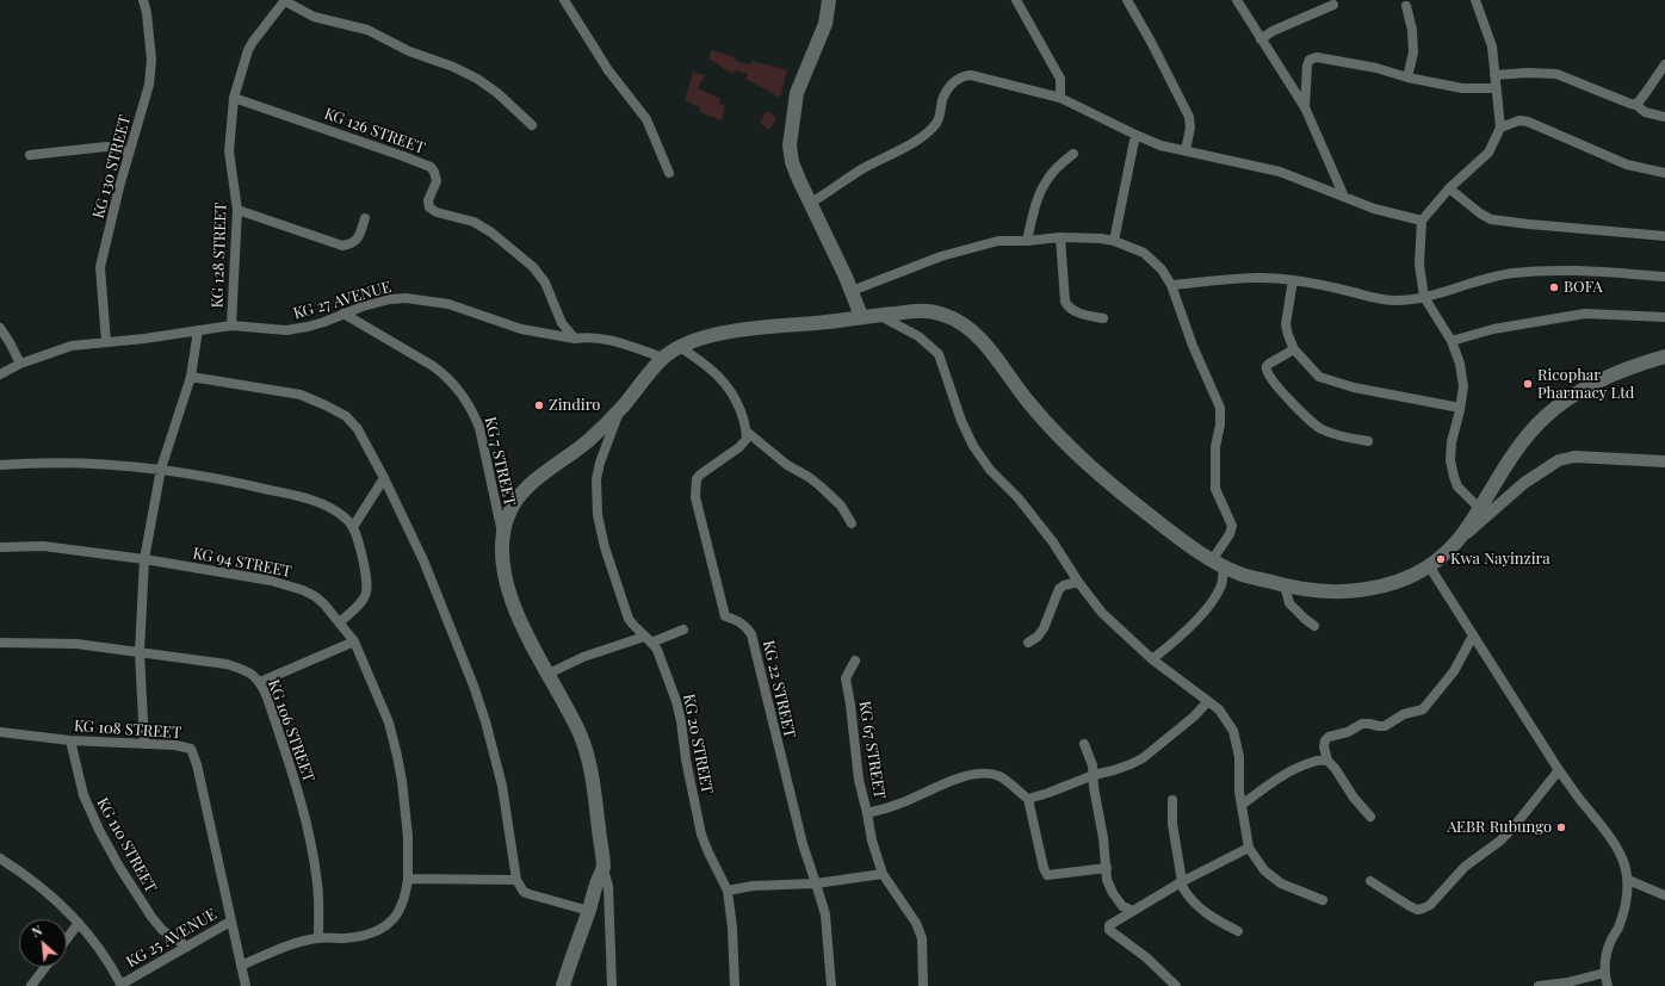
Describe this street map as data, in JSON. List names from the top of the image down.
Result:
{
  "streets": {
    "street": [
      "KG 126 STREET",
      "KG 130 STREET",
      "KG 128 STREET",
      "KG 27 AVENUE",
      "KG 7 STREET",
      "KG 94 STREET",
      "KG 22 STREET",
      "KG 108 STREET",
      "KG 106 STREET",
      "KG 20 STREET",
      "KG 67 STREET",
      "KG 110 STREET",
      "KG 25 AVENUE"
    ]
  },
  "crossings": [
    ["KG 126 STREET", "KG 128 STREET"],
    ["KG 126 STREET", "KG 27 AVENUE"],
    ["KG 130 STREET", "KG 27 AVENUE"],
    ["KG 128 STREET", "KG 27 AVENUE"],
    ["KG 27 AVENUE", "KG 7 STREET"],
    ["KG 108 STREET", "KG 110 STREET"],
    ["KG 108 STREET", "KG 25 AVENUE"],
    ["KG 110 STREET", "KG 25 AVENUE"]
  ],
  "places": [
    "BOFA",
    "Ricophar Pharmacy Ltd",
    "Zindiro",
    "Kwa Nayinzira",
    "AEBR Rubungo"
  ],
  "north": "top left"
}
